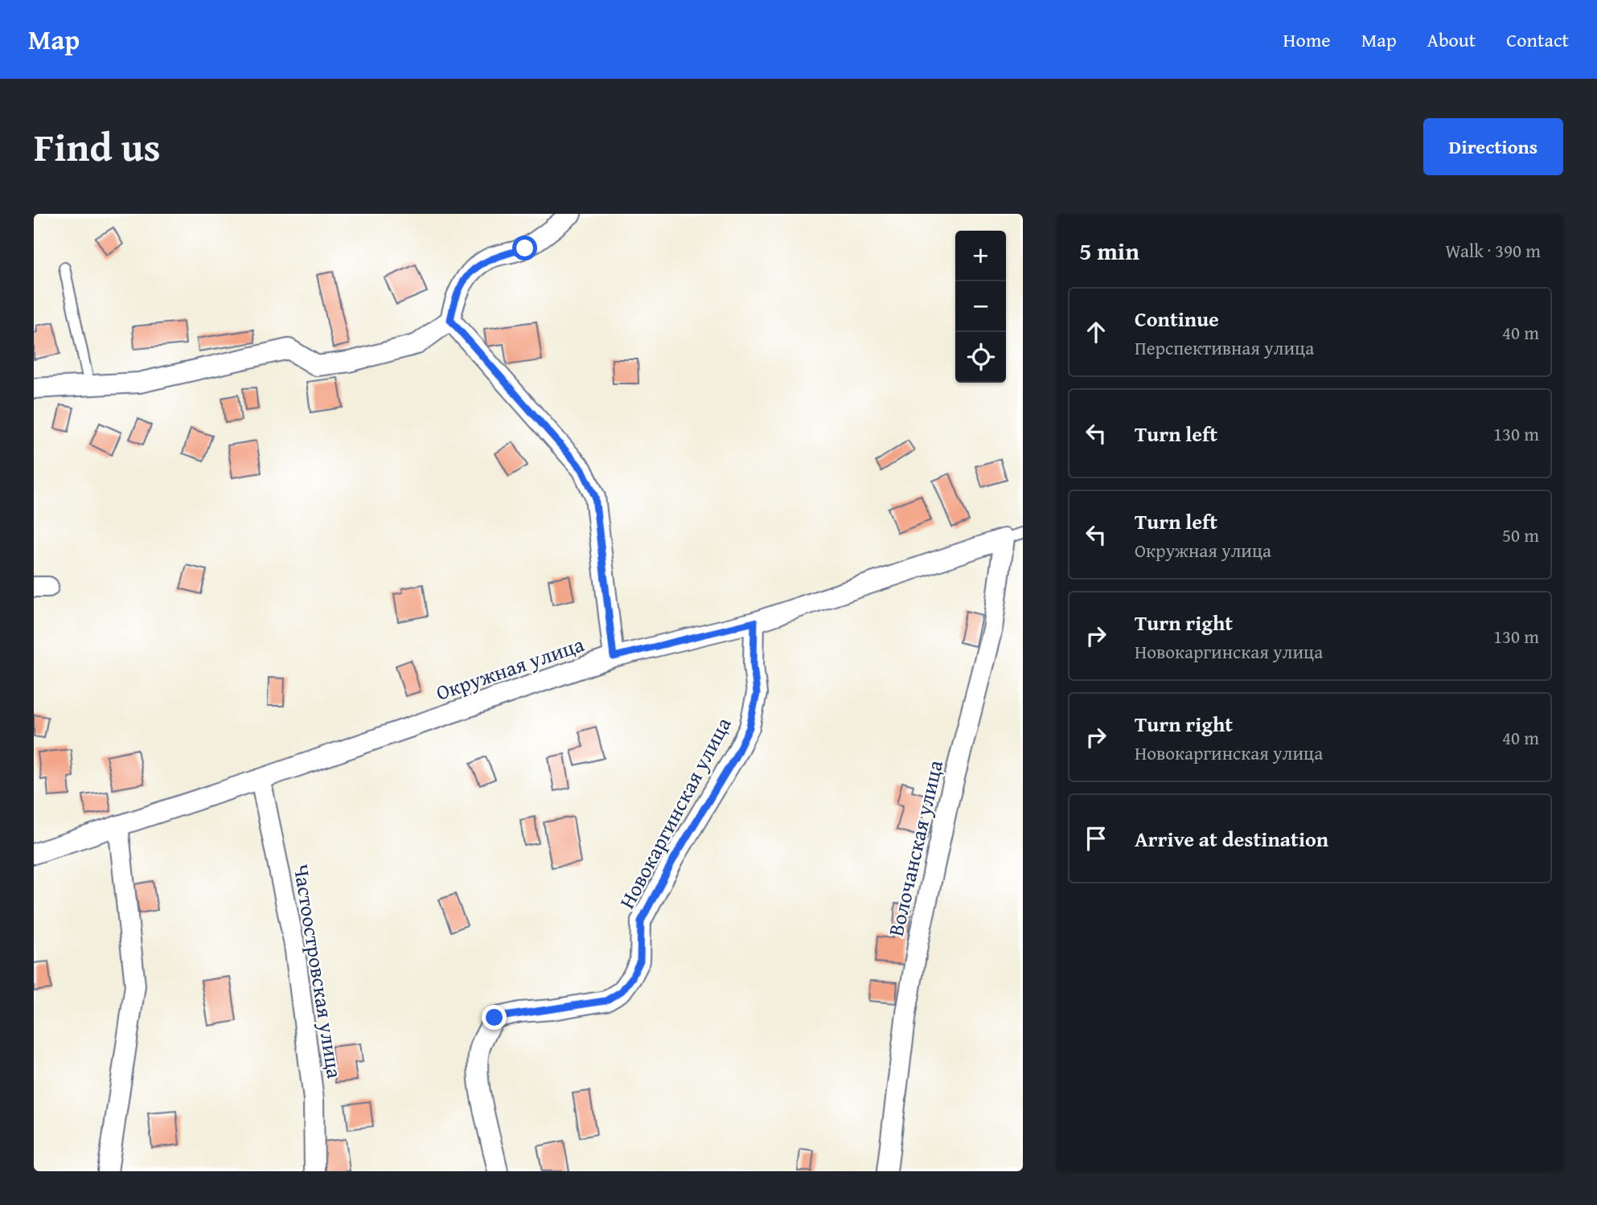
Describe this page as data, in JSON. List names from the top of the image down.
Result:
{
  "streets": {
    "street": [
      "Окружная улица",
      "Новокаргинская улица",
      "Волочанская улица",
      "Частоостровская улица"
    ]
  },
  "crossings": [
    ["Окружная улица", "Новокаргинская улица"],
    ["Окружная улица", "Волочанская улица"],
    ["Окружная улица", "Частоостровская улица"]
  ],
  "page": {
    "header": "Map",
    "nav": [
      "Home",
      "Map",
      "About",
      "Contact"
    ],
    "title": "Find us",
    "buttons": "Directions",
    "heading": ["5 min", "Walk · 390 m"],
    "map_buttons": ["+", "−"],
    "list": [
      ["Continue", "Перспективная улица", "40 m"],
      ["Turn left", "130 m"],
      ["Turn left", "Окружная улица", "50 m"],
      ["Turn right", "Новокаргинская улица", "130 m"],
      ["Turn right", "Новокаргинская улица", "40 m"],
      "Arrive at destination"
    ]
  }
}
